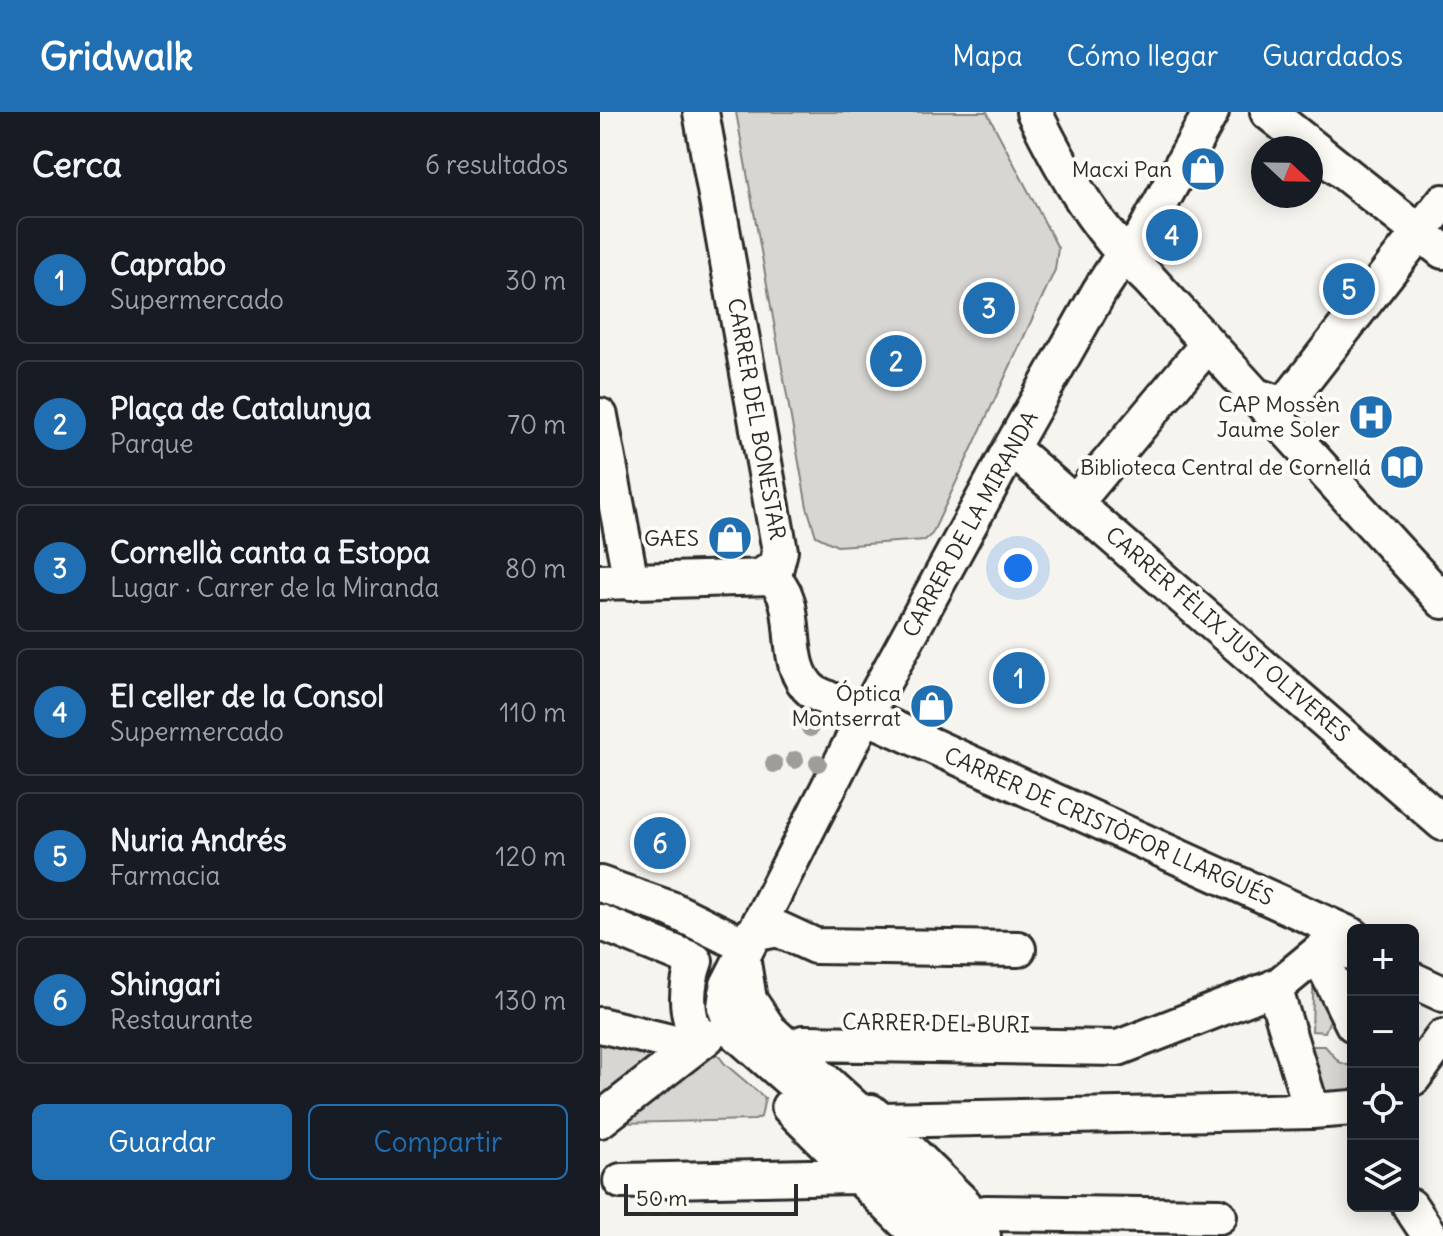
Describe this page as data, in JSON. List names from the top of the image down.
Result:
{
  "streets": {
    "street": [
      "CARRER DEL BONESTAR",
      "CARRER DE LA MIRANDA",
      "CARRER FÈLIX JUST OLIVERES",
      "CARRER DE CRISTÒFOR LLARGUÉS",
      "CARRER DEL BURI"
    ]
  },
  "crossings": [
    ["CARRER DE LA MIRANDA", "CARRER FÈLIX JUST OLIVERES"],
    ["CARRER DE LA MIRANDA", "CARRER DE CRISTÒFOR LLARGUÉS"]
  ],
  "places": {
    "shop": ["Macxi Pan", "GAES", "Óptica Montserrat"],
    "hospital": ["CAP Mossèn Jaume Soler"],
    "library": ["Biblioteca Central de Cornellá"]
  },
  "scale_bar": "50 m",
  "north": "right",
  "page": {
    "header": "Gridwalk",
    "nav": ["Mapa", "Cómo llegar", "Guardados"],
    "heading": ["Cerca", "6 resultados"],
    "pins": [
      "4",
      "5",
      "3",
      "2",
      "1",
      "6"
    ],
    "list": [
      {
        "mark": "1",
        "name": "Caprabo",
        "note": "Supermercado",
        "value": "30 m"
      },
      {
        "mark": "2",
        "name": "Plaça de Catalunya",
        "note": "Parque",
        "value": "70 m"
      },
      {
        "mark": "3",
        "name": "Cornellà canta a Estopa",
        "note": "Lugar · Carrer de la Miranda",
        "value": "80 m"
      },
      {
        "mark": "4",
        "name": "El celler de la Consol",
        "note": "Supermercado",
        "value": "110 m"
      },
      {
        "mark": "5",
        "name": "Nuria Andrés",
        "note": "Farmacia",
        "value": "120 m"
      },
      {
        "mark": "6",
        "name": "Shingari",
        "note": "Restaurante",
        "value": "130 m"
      }
    ],
    "map_buttons": ["+", "−"],
    "buttons": ["Guardar", "Compartir"],
    "scale": "50 m"
  }
}
